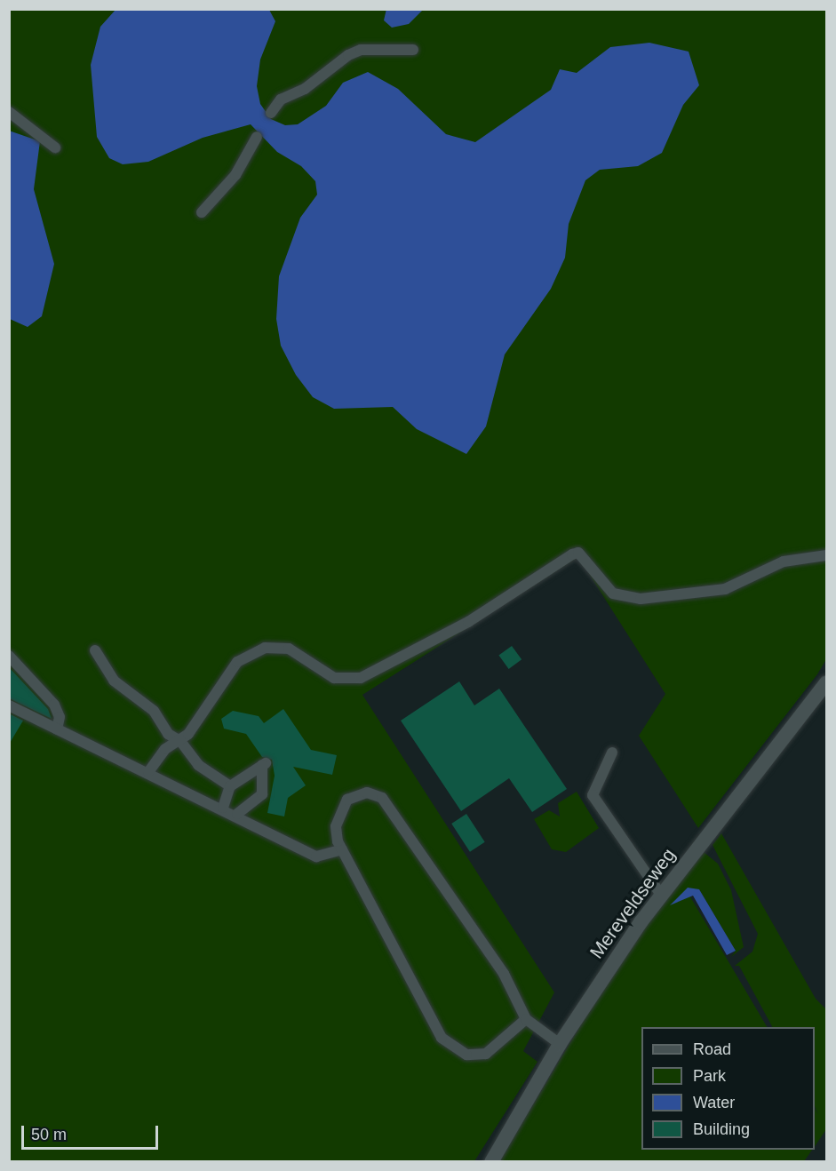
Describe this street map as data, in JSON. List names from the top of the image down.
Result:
{
  "streets": {
    "street": ["Mereveldseweg"]
  },
  "legend": [
    "Road",
    "Park",
    "Water",
    "Building"
  ],
  "scale_bar": "50 m"
}
